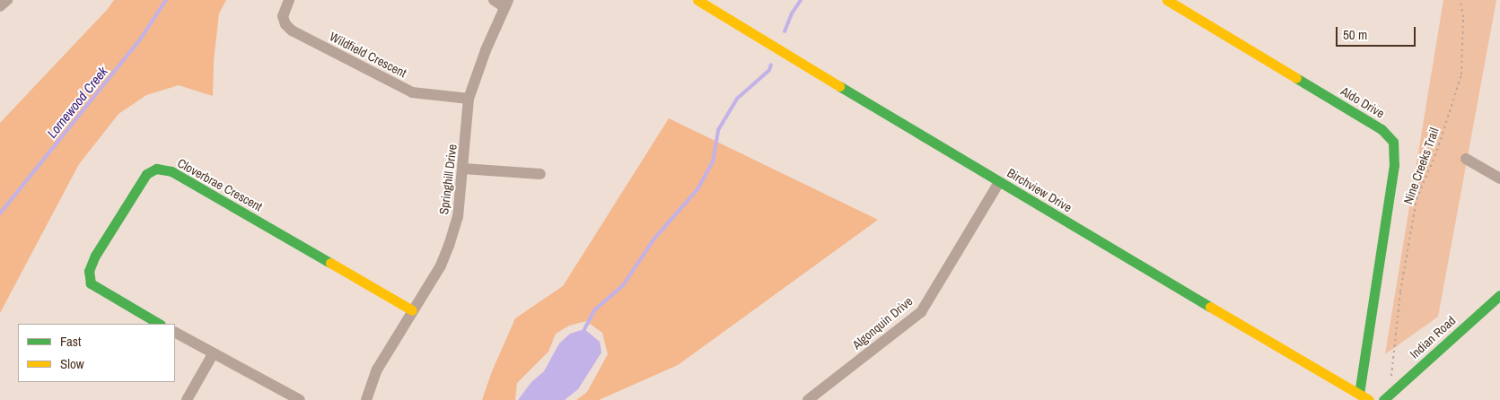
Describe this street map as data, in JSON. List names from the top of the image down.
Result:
{
  "streets": {
    "street": [
      "Wildfield Crescent",
      "Aldo Drive",
      "Springhill Drive",
      "Cloverbrae Crescent",
      "Birchview Drive",
      "Algonquin Drive",
      "Indian Road"
    ],
    "path": ["Nine Creeks Trail"]
  },
  "crossings": [
    ["Wildfield Crescent", "Springhill Drive"],
    ["Aldo Drive", "Birchview Drive"],
    ["Nine Creeks Trail", "Indian Road"],
    ["Springhill Drive", "Cloverbrae Crescent"],
    ["Birchview Drive", "Algonquin Drive"]
  ],
  "water": ["Lornewood Creek"],
  "legend": ["Fast", "Slow"],
  "scale_bar": "50 m"
}
